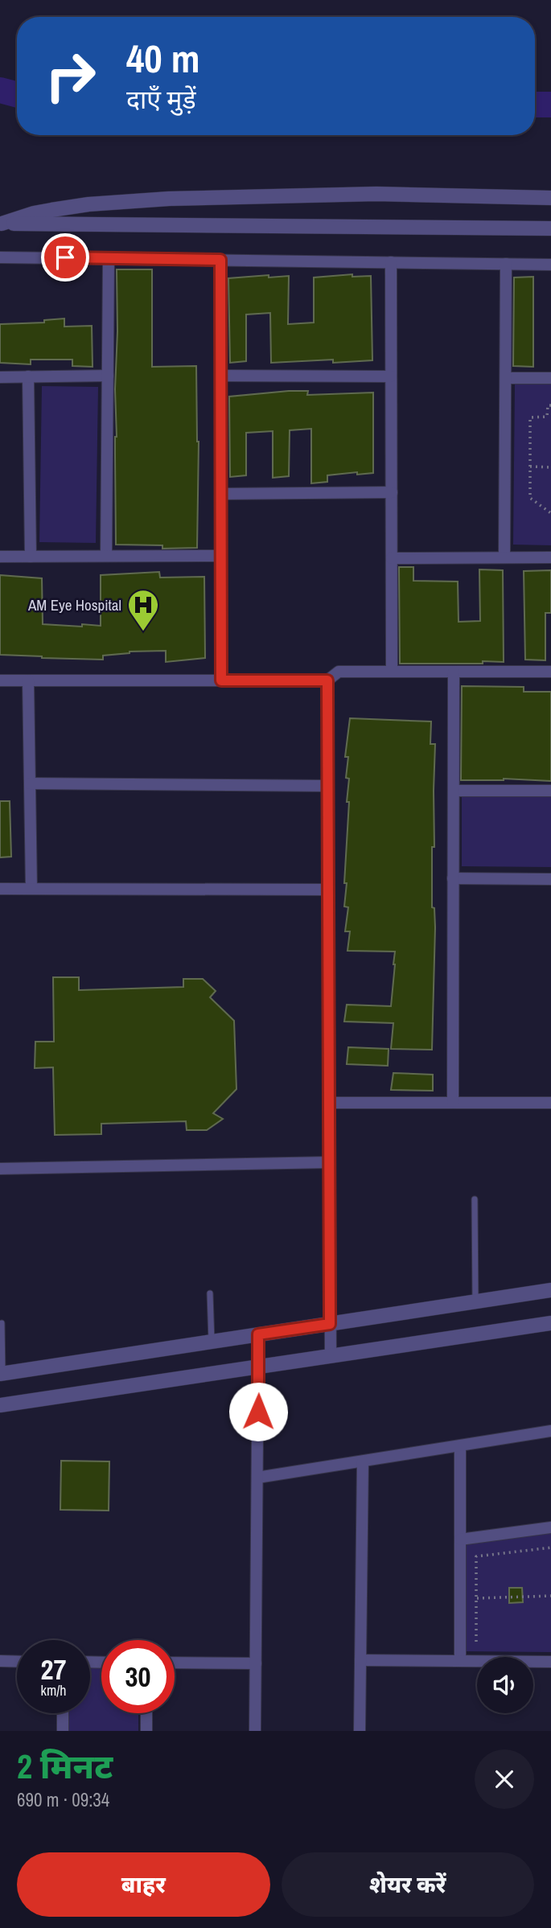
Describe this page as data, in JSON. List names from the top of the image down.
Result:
{
  "places": {
    "hospital": ["AM Eye Hospital"]
  },
  "page": {
    "turn": ["40 m", "दाएँ मुड़ें"],
    "speed": "27 km/h",
    "limit": "30",
    "heading": ["2 मिनट", "690 m · 09:34"],
    "buttons": ["बाहर", "शेयर करें"]
  }
}
